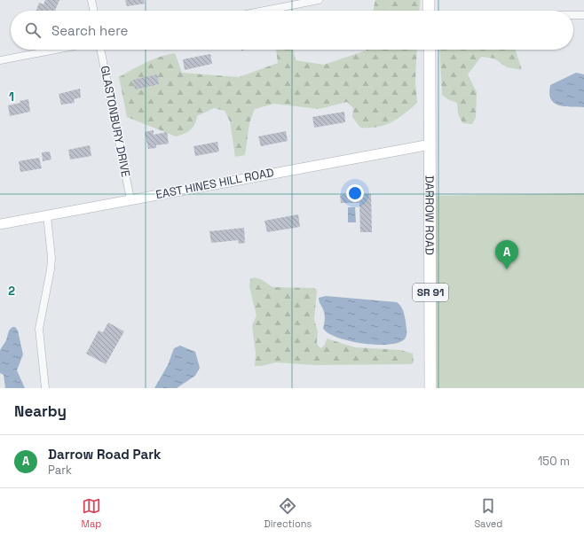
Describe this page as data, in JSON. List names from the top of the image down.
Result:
{
  "streets": {
    "main road": ["DARROW ROAD", "SR 91"],
    "street": ["GLASTONBURY DRIVE", "EAST HINES HILL ROAD"]
  },
  "crossings": [
    ["GLASTONBURY DRIVE", "EAST HINES HILL ROAD"],
    ["EAST HINES HILL ROAD", "DARROW ROAD"]
  ],
  "page": {
    "search": "Search here",
    "pins": "A",
    "heading": "Nearby",
    "list": [
      {
        "mark": "A",
        "name": "Darrow Road Park",
        "note": "Park",
        "value": "150 m"
      }
    ],
    "nav": ["Map", "Directions", "Saved"]
  },
  "grid": {
    "rows": ["1", "2"]
  }
}
